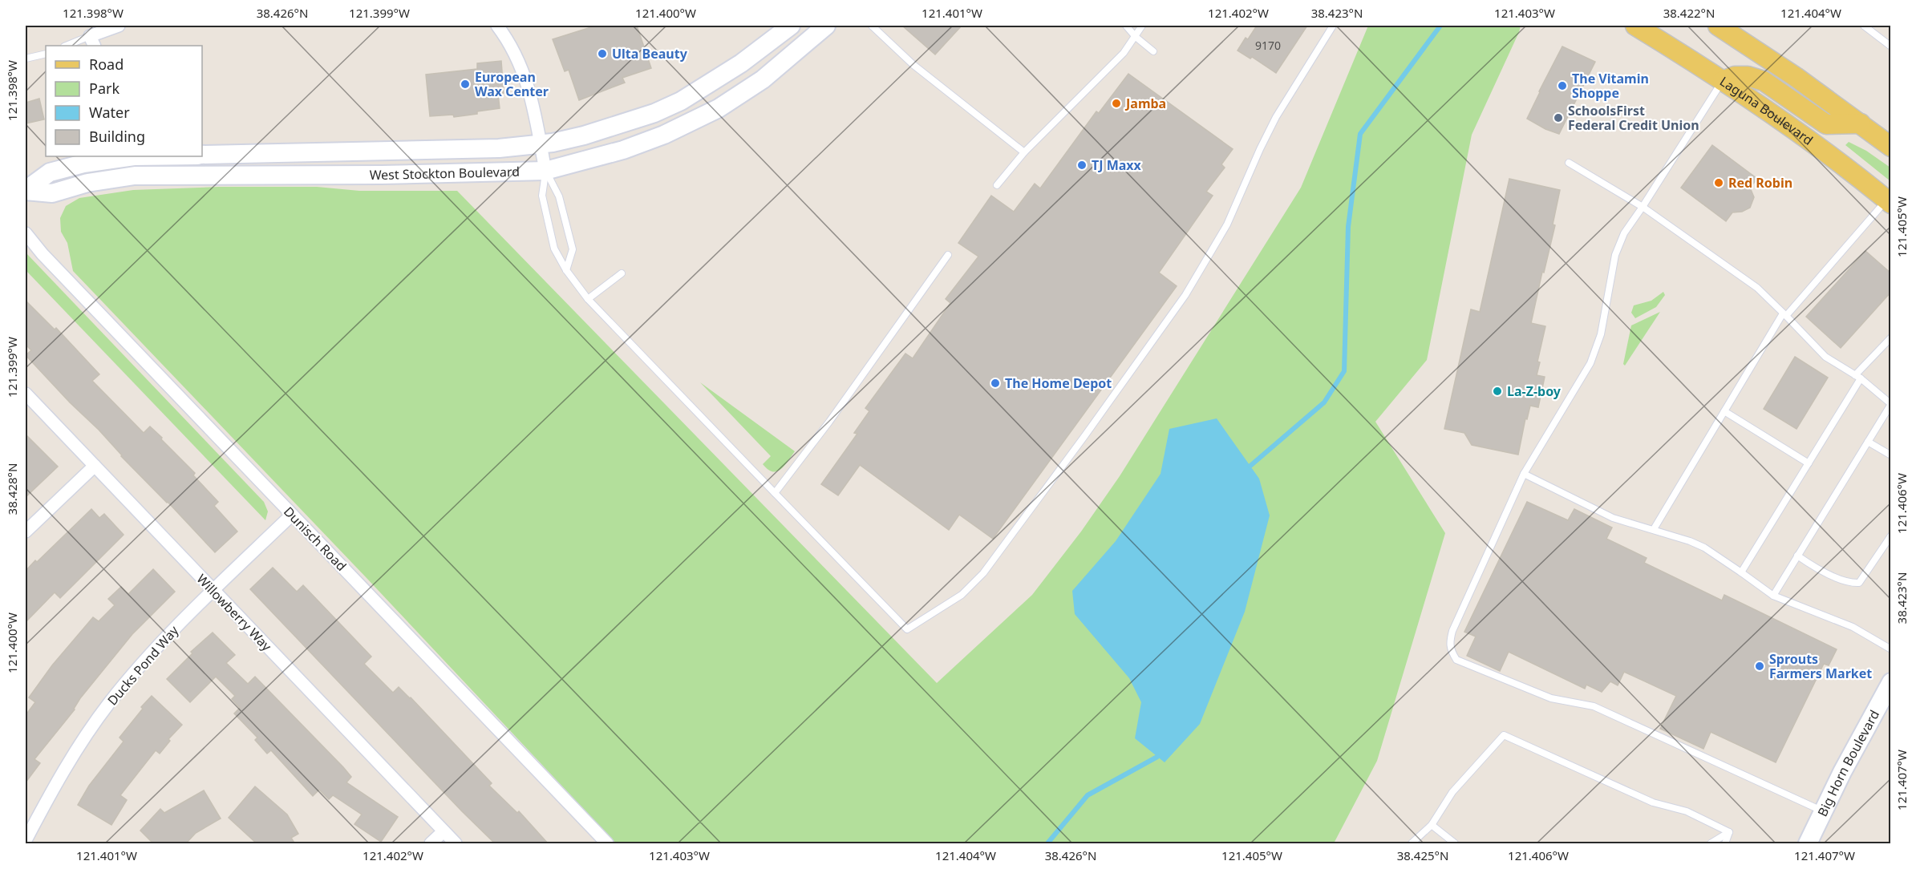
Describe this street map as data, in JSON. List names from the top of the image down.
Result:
{
  "streets": {
    "main road": ["Laguna Boulevard"],
    "street": [
      "West Stockton Boulevard",
      "Dunisch Road",
      "Willowberry Way",
      "Ducks Pond Way",
      "Big Horn Boulevard"
    ]
  },
  "crossings": [
    ["Dunisch Road", "Ducks Pond Way"],
    ["Willowberry Way", "Ducks Pond Way"]
  ],
  "places": [
    "Ulta Beauty",
    "European Wax Center",
    "The Vitamin Shoppe",
    "Jamba",
    "SchoolsFirst Federal Credit Union",
    "TJ Maxx",
    "Red Robin",
    "The Home Depot",
    "La-Z-boy",
    "Sprouts Farmers Market"
  ],
  "house_numbers": ["9170"],
  "legend": [
    "Road",
    "Park",
    "Water",
    "Building"
  ],
  "coordinates": [
    "121.398°W",
    "38.426°N",
    "121.399°W",
    "121.400°W",
    "121.401°W",
    "121.402°W",
    "38.423°N",
    "121.403°W",
    "38.422°N",
    "121.404°W",
    "121.405°W",
    "38.428°N",
    "121.406°W",
    "121.407°W",
    "38.425°N"
  ]
}
